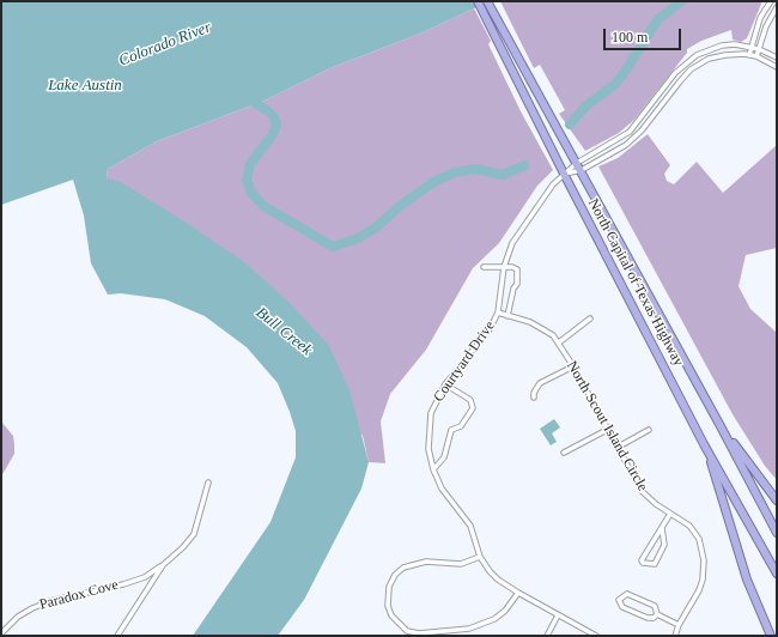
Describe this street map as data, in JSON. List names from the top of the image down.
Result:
{
  "streets": {
    "highway": ["North Capital of Texas Highway"],
    "street": ["Courtyard Drive", "North Scout Island Circle", "Paradox Cove"]
  },
  "crossings": [
    ["North Capital of Texas Highway", "Courtyard Drive"],
    ["Courtyard Drive", "North Scout Island Circle"]
  ],
  "water": ["Colorado River", "Lake Austin", "Bull Creek"],
  "scale_bar": "100 m"
}
